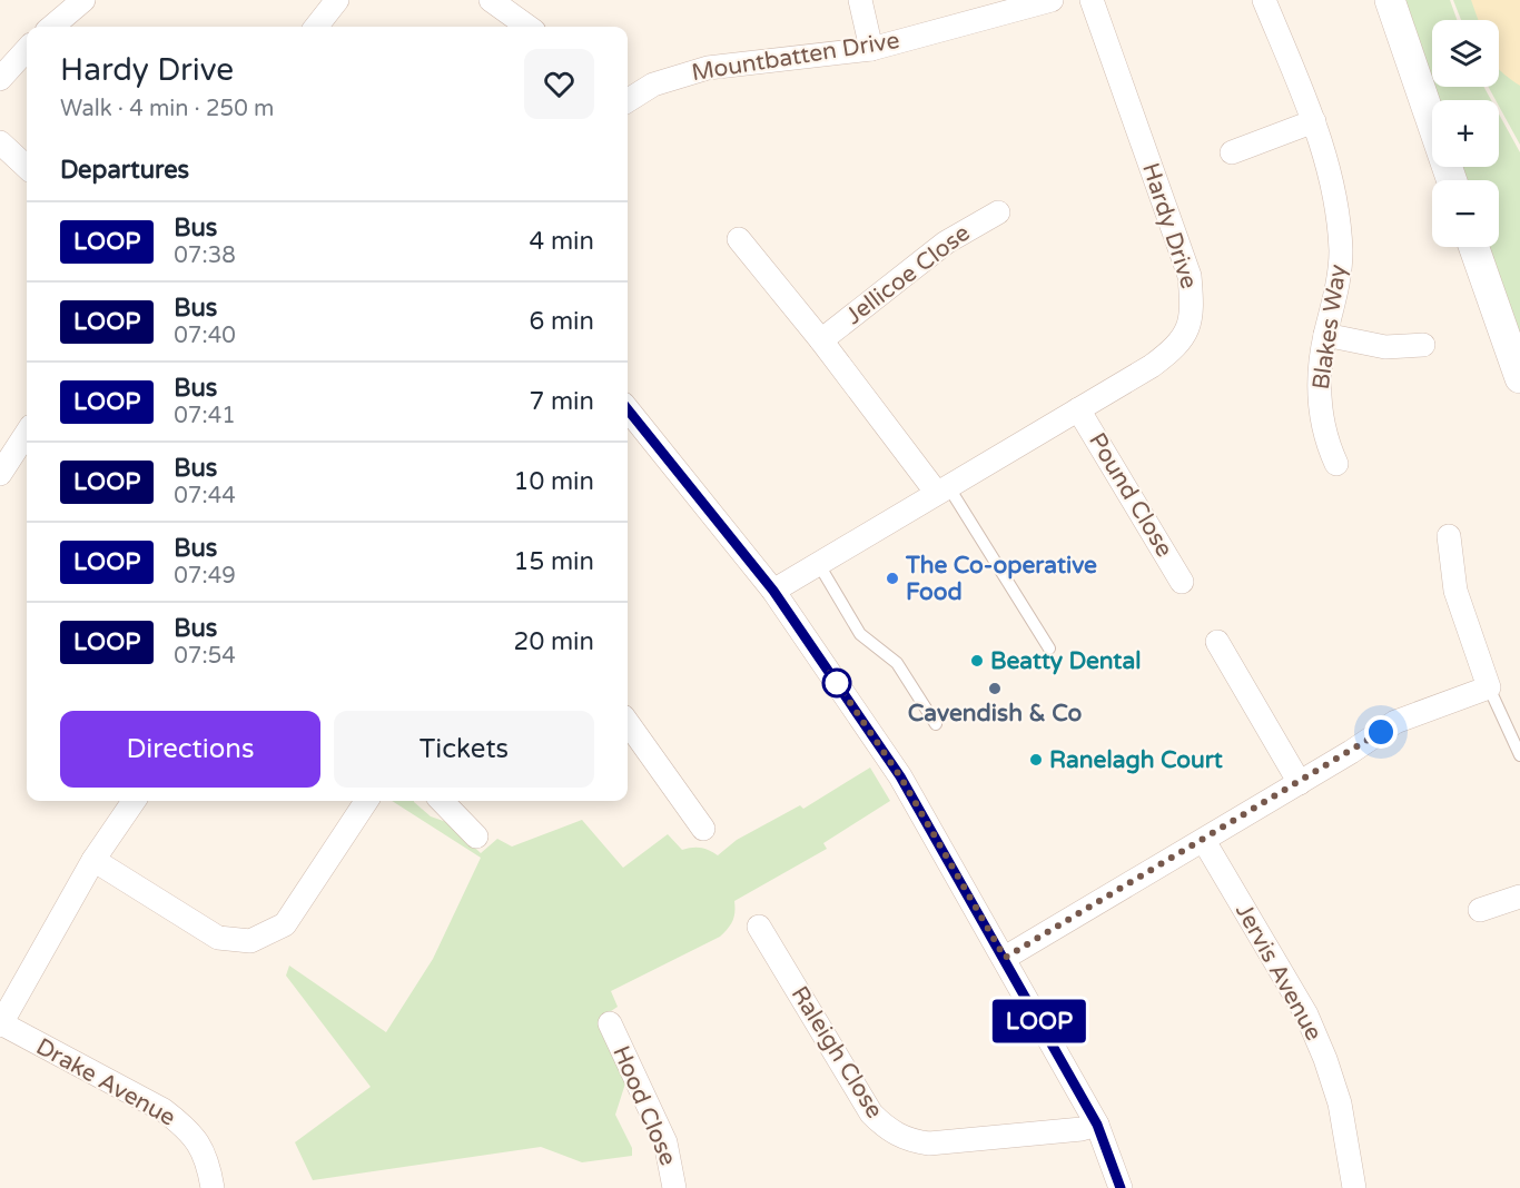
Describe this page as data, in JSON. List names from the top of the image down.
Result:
{
  "streets": {
    "street": [
      "Mountbatten Drive",
      "Hardy Drive",
      "Jellicoe Close",
      "Blakes Way",
      "Pound Close",
      "Jervis Avenue",
      "Raleigh Close",
      "Drake Avenue",
      "Hood Close"
    ]
  },
  "crossings": [
    ["Hardy Drive", "Jellicoe Close"],
    ["Hardy Drive", "Pound Close"]
  ],
  "places": [
    "The Co-operative Food",
    "Beatty Dental",
    "Cavendish & Co",
    "Ranelagh Court"
  ],
  "lines": ["bus line LOOP"],
  "page": {
    "on_map": "LOOP",
    "map_buttons": ["+", "−"],
    "heading": [
      ["Hardy Drive", "Walk · 4 min · 250 m"],
      "Departures"
    ],
    "list": [
      {
        "mark": "LOOP",
        "name": "Bus",
        "note": "07:38",
        "value": "4 min"
      },
      {
        "mark": "LOOP",
        "name": "Bus",
        "note": "07:40",
        "value": "6 min"
      },
      {
        "mark": "LOOP",
        "name": "Bus",
        "note": "07:41",
        "value": "7 min"
      },
      {
        "mark": "LOOP",
        "name": "Bus",
        "note": "07:44",
        "value": "10 min"
      },
      {
        "mark": "LOOP",
        "name": "Bus",
        "note": "07:49",
        "value": "15 min"
      },
      {
        "mark": "LOOP",
        "name": "Bus",
        "note": "07:54",
        "value": "20 min"
      }
    ],
    "buttons": ["Directions", "Tickets"]
  }
}
